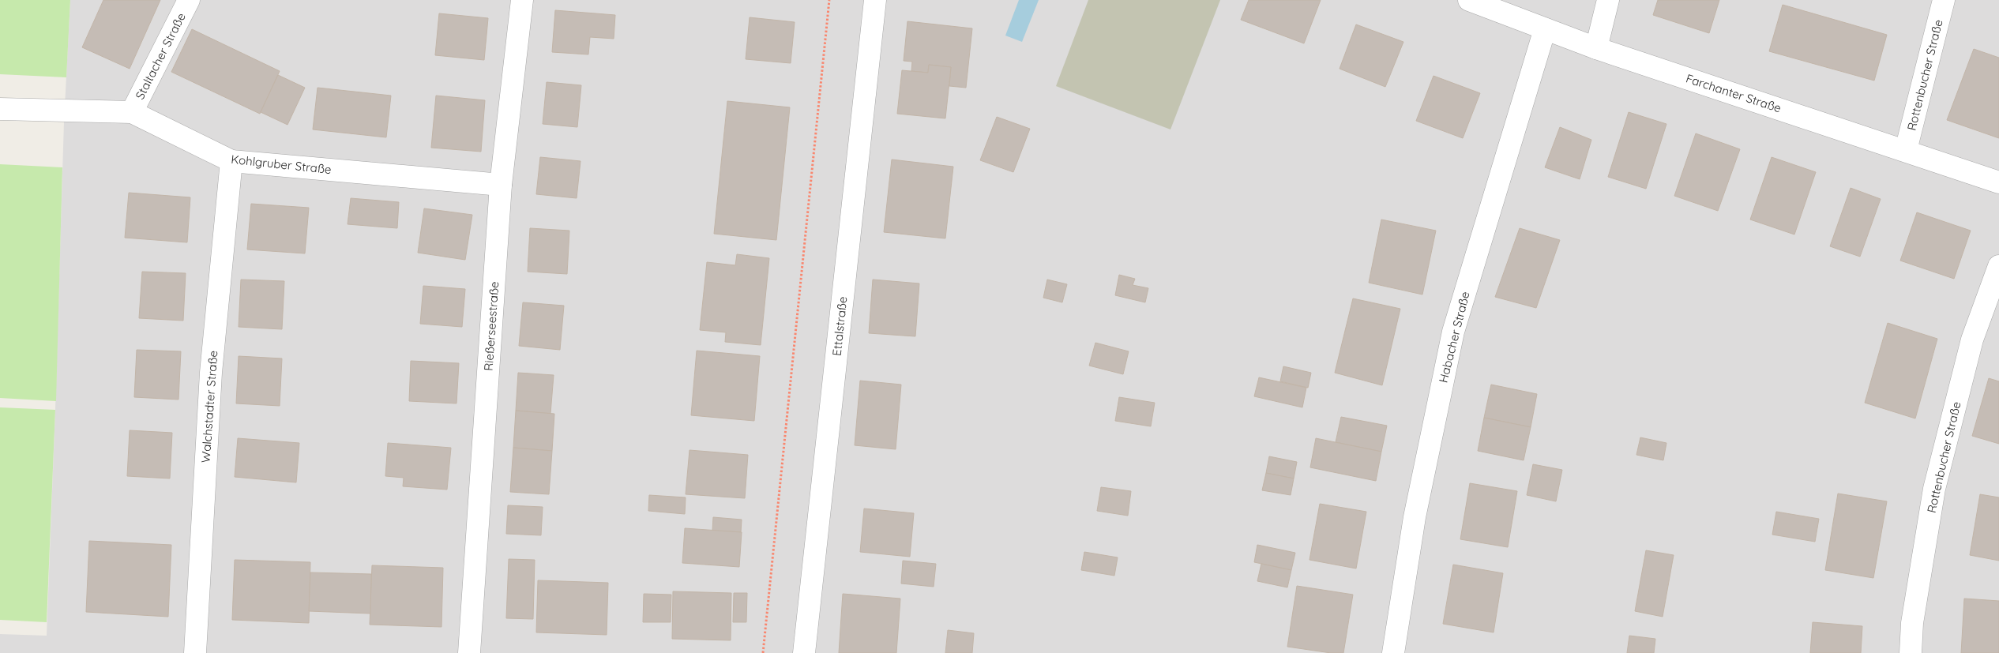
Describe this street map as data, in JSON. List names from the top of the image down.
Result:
{
  "streets": {
    "street": [
      "Staltacher Straße",
      "Rottenbucher Straße",
      "Farchanter Straße",
      "Kohlgruber Straße",
      "Rießerseestraße",
      "Ettalstraße",
      "Habacher Straße",
      "Walchstadter Straße"
    ]
  },
  "crossings": [
    ["Staltacher Straße", "Kohlgruber Straße"],
    ["Rottenbucher Straße", "Farchanter Straße"],
    ["Farchanter Straße", "Habacher Straße"],
    ["Kohlgruber Straße", "Rießerseestraße"],
    ["Kohlgruber Straße", "Walchstadter Straße"]
  ]
}
